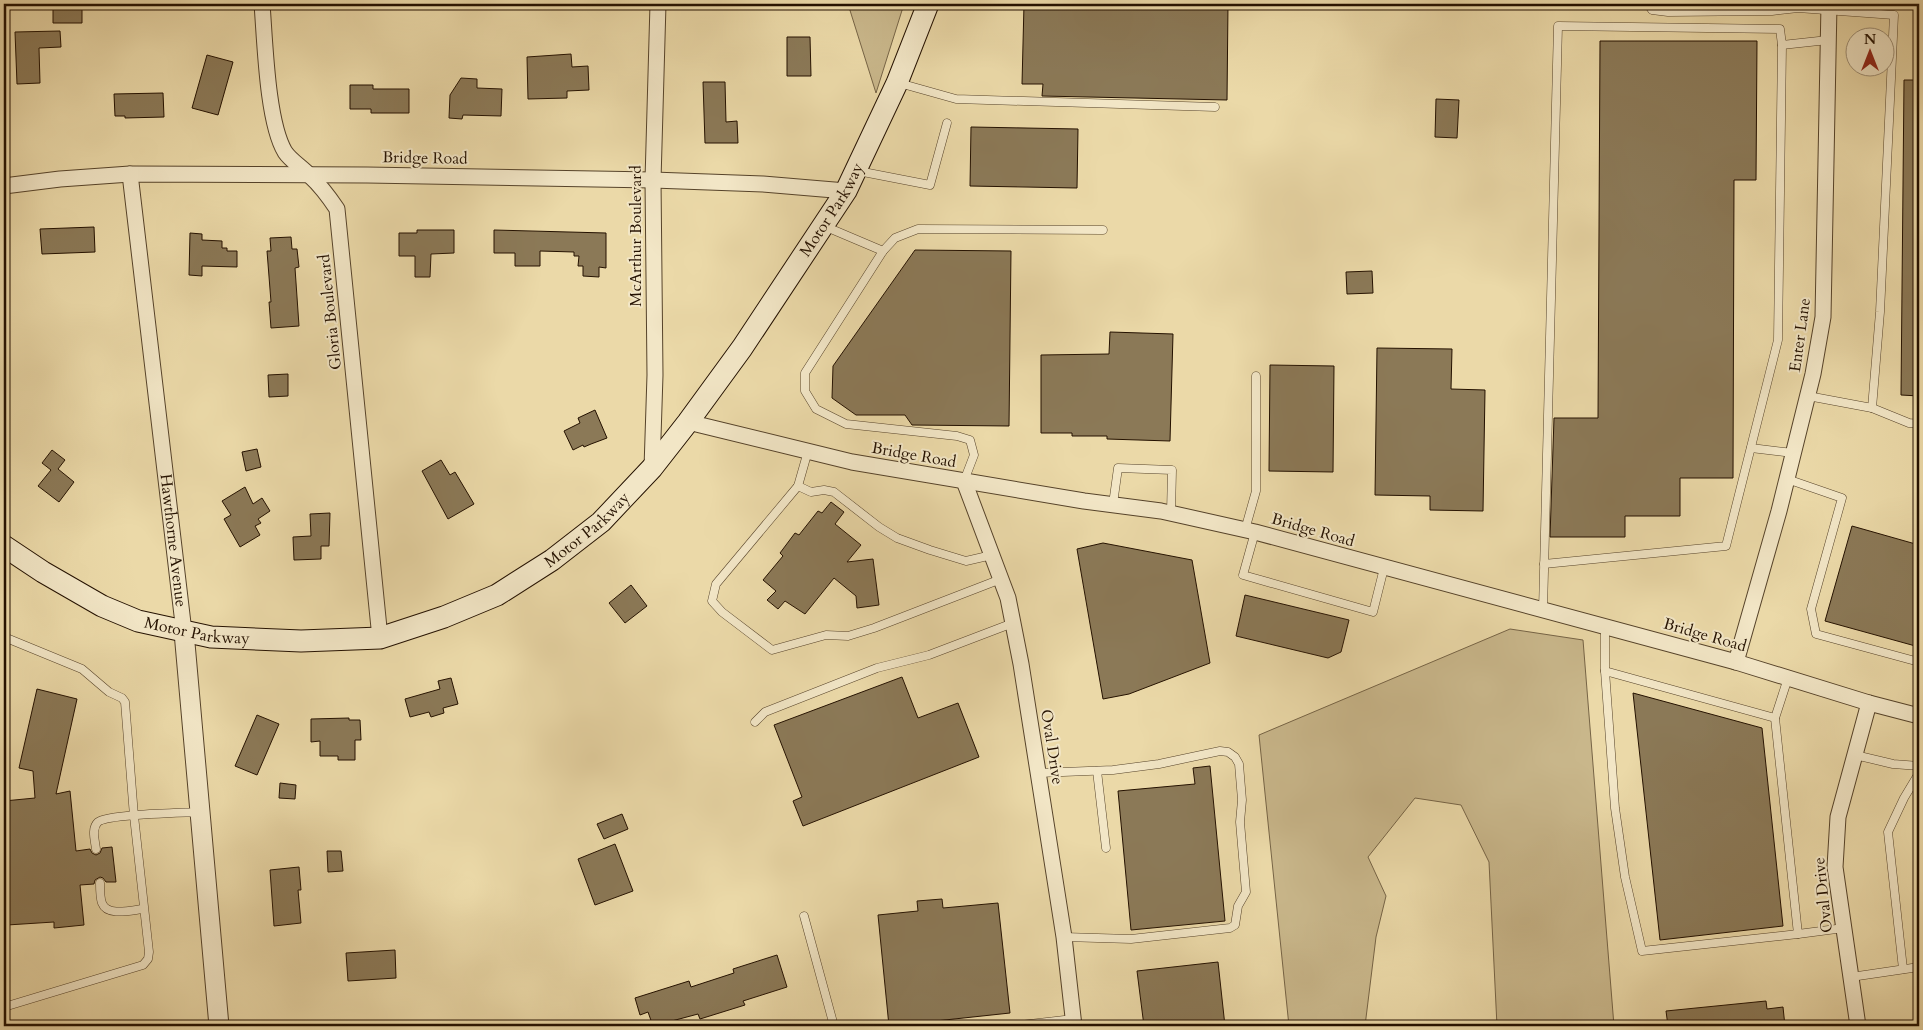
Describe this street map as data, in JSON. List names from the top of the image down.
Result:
{
  "streets": {
    "main road": ["Motor Parkway"],
    "street": [
      "Bridge Road",
      "McArthur Boulevard",
      "Gloria Boulevard",
      "Enter Lane",
      "Hawthorne Avenue",
      "Oval Drive"
    ]
  },
  "crossings": [
    ["Bridge Road", "Motor Parkway"],
    ["Bridge Road", "McArthur Boulevard"],
    ["Bridge Road", "Gloria Boulevard"],
    ["Bridge Road", "Enter Lane"],
    ["Bridge Road", "Hawthorne Avenue"],
    ["Bridge Road", "Oval Drive"],
    ["Motor Parkway", "McArthur Boulevard"],
    ["Motor Parkway", "Gloria Boulevard"],
    ["Motor Parkway", "Hawthorne Avenue"]
  ],
  "north": "top"
}
